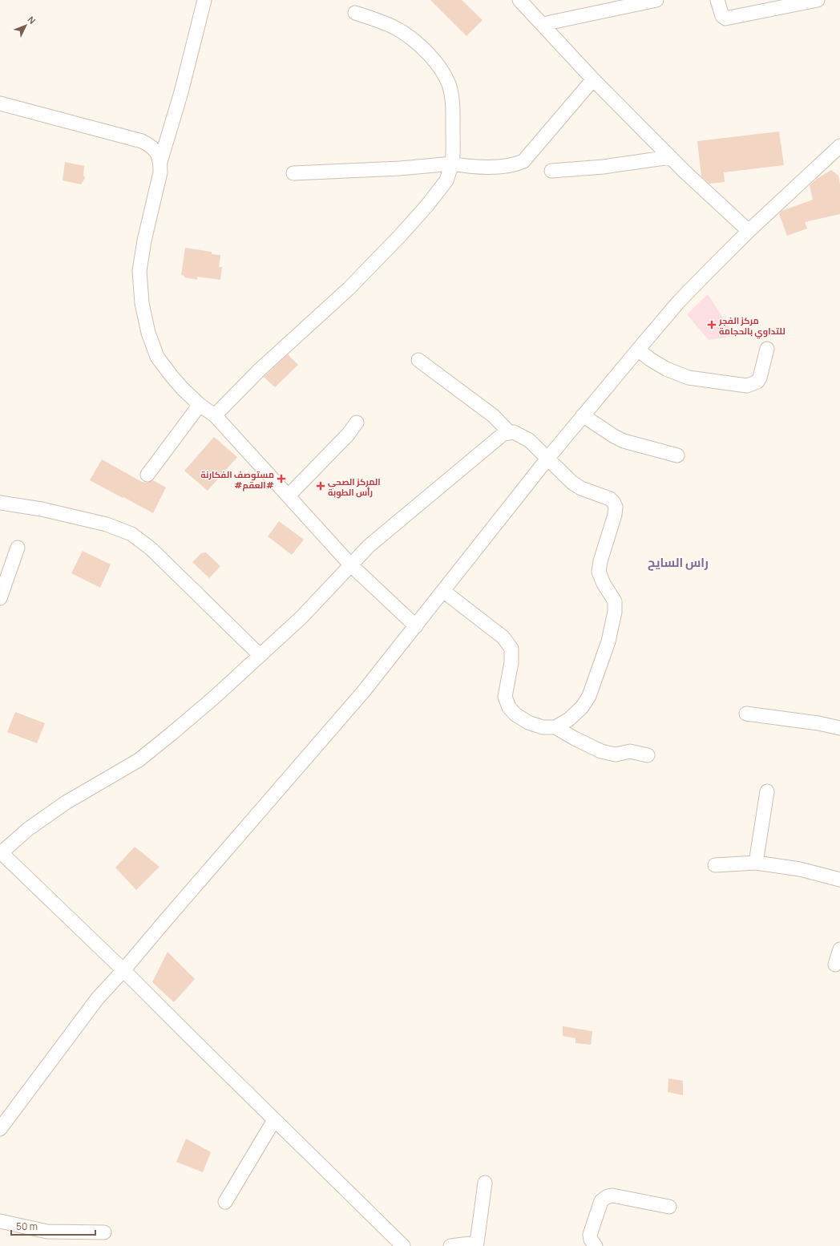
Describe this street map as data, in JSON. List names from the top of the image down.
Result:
{
  "districts": ["راس السايح"],
  "places": {
    "health": ["مركز الفجر للتداوي بالحجامة", "مستوصف الفكارنة #العقم#", "المركز الصحي رأس الطوبة"]
  },
  "scale_bar": "50 m",
  "north": "top right"
}
